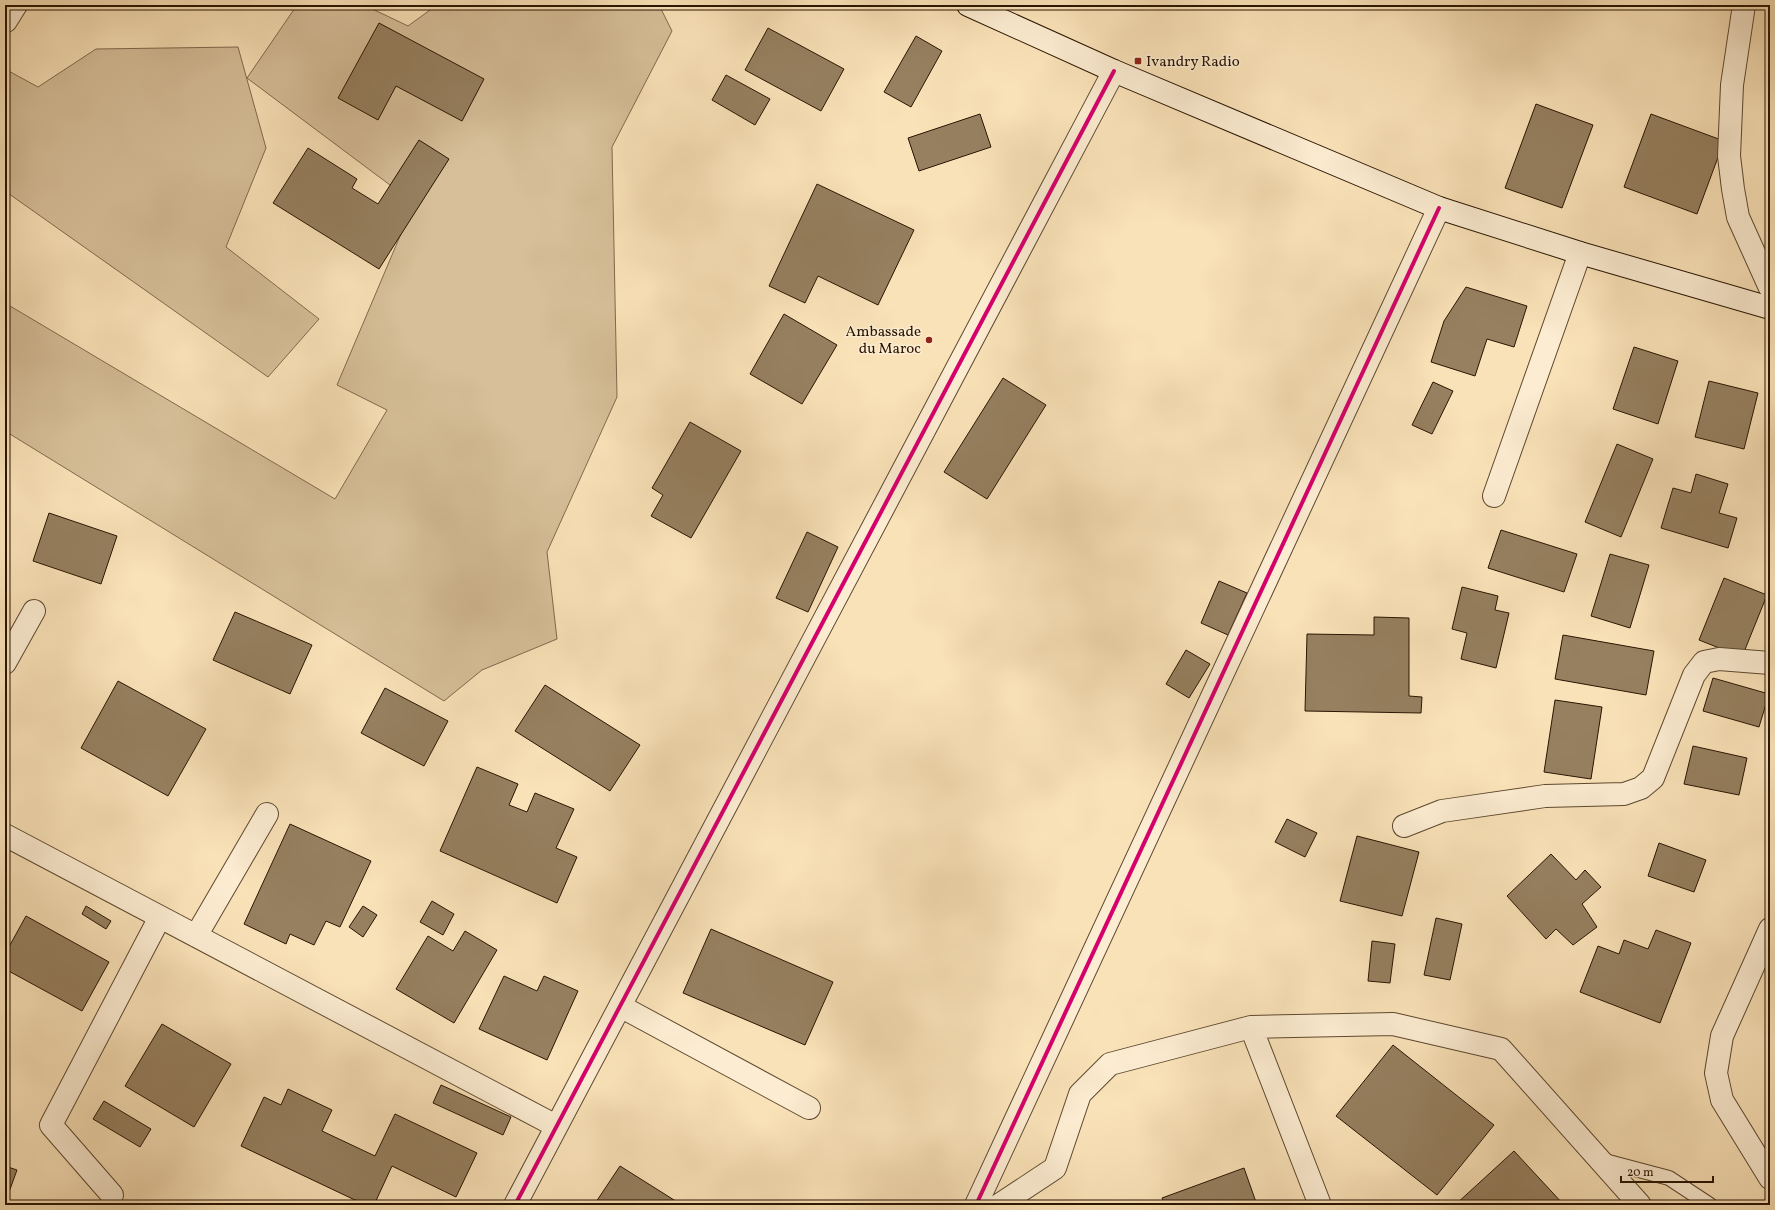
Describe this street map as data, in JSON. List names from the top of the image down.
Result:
{
  "places": {
    "transit": ["Ivandry Radio"],
    "other": ["Ambassade du Maroc"]
  },
  "scale_bar": "20 m"
}
